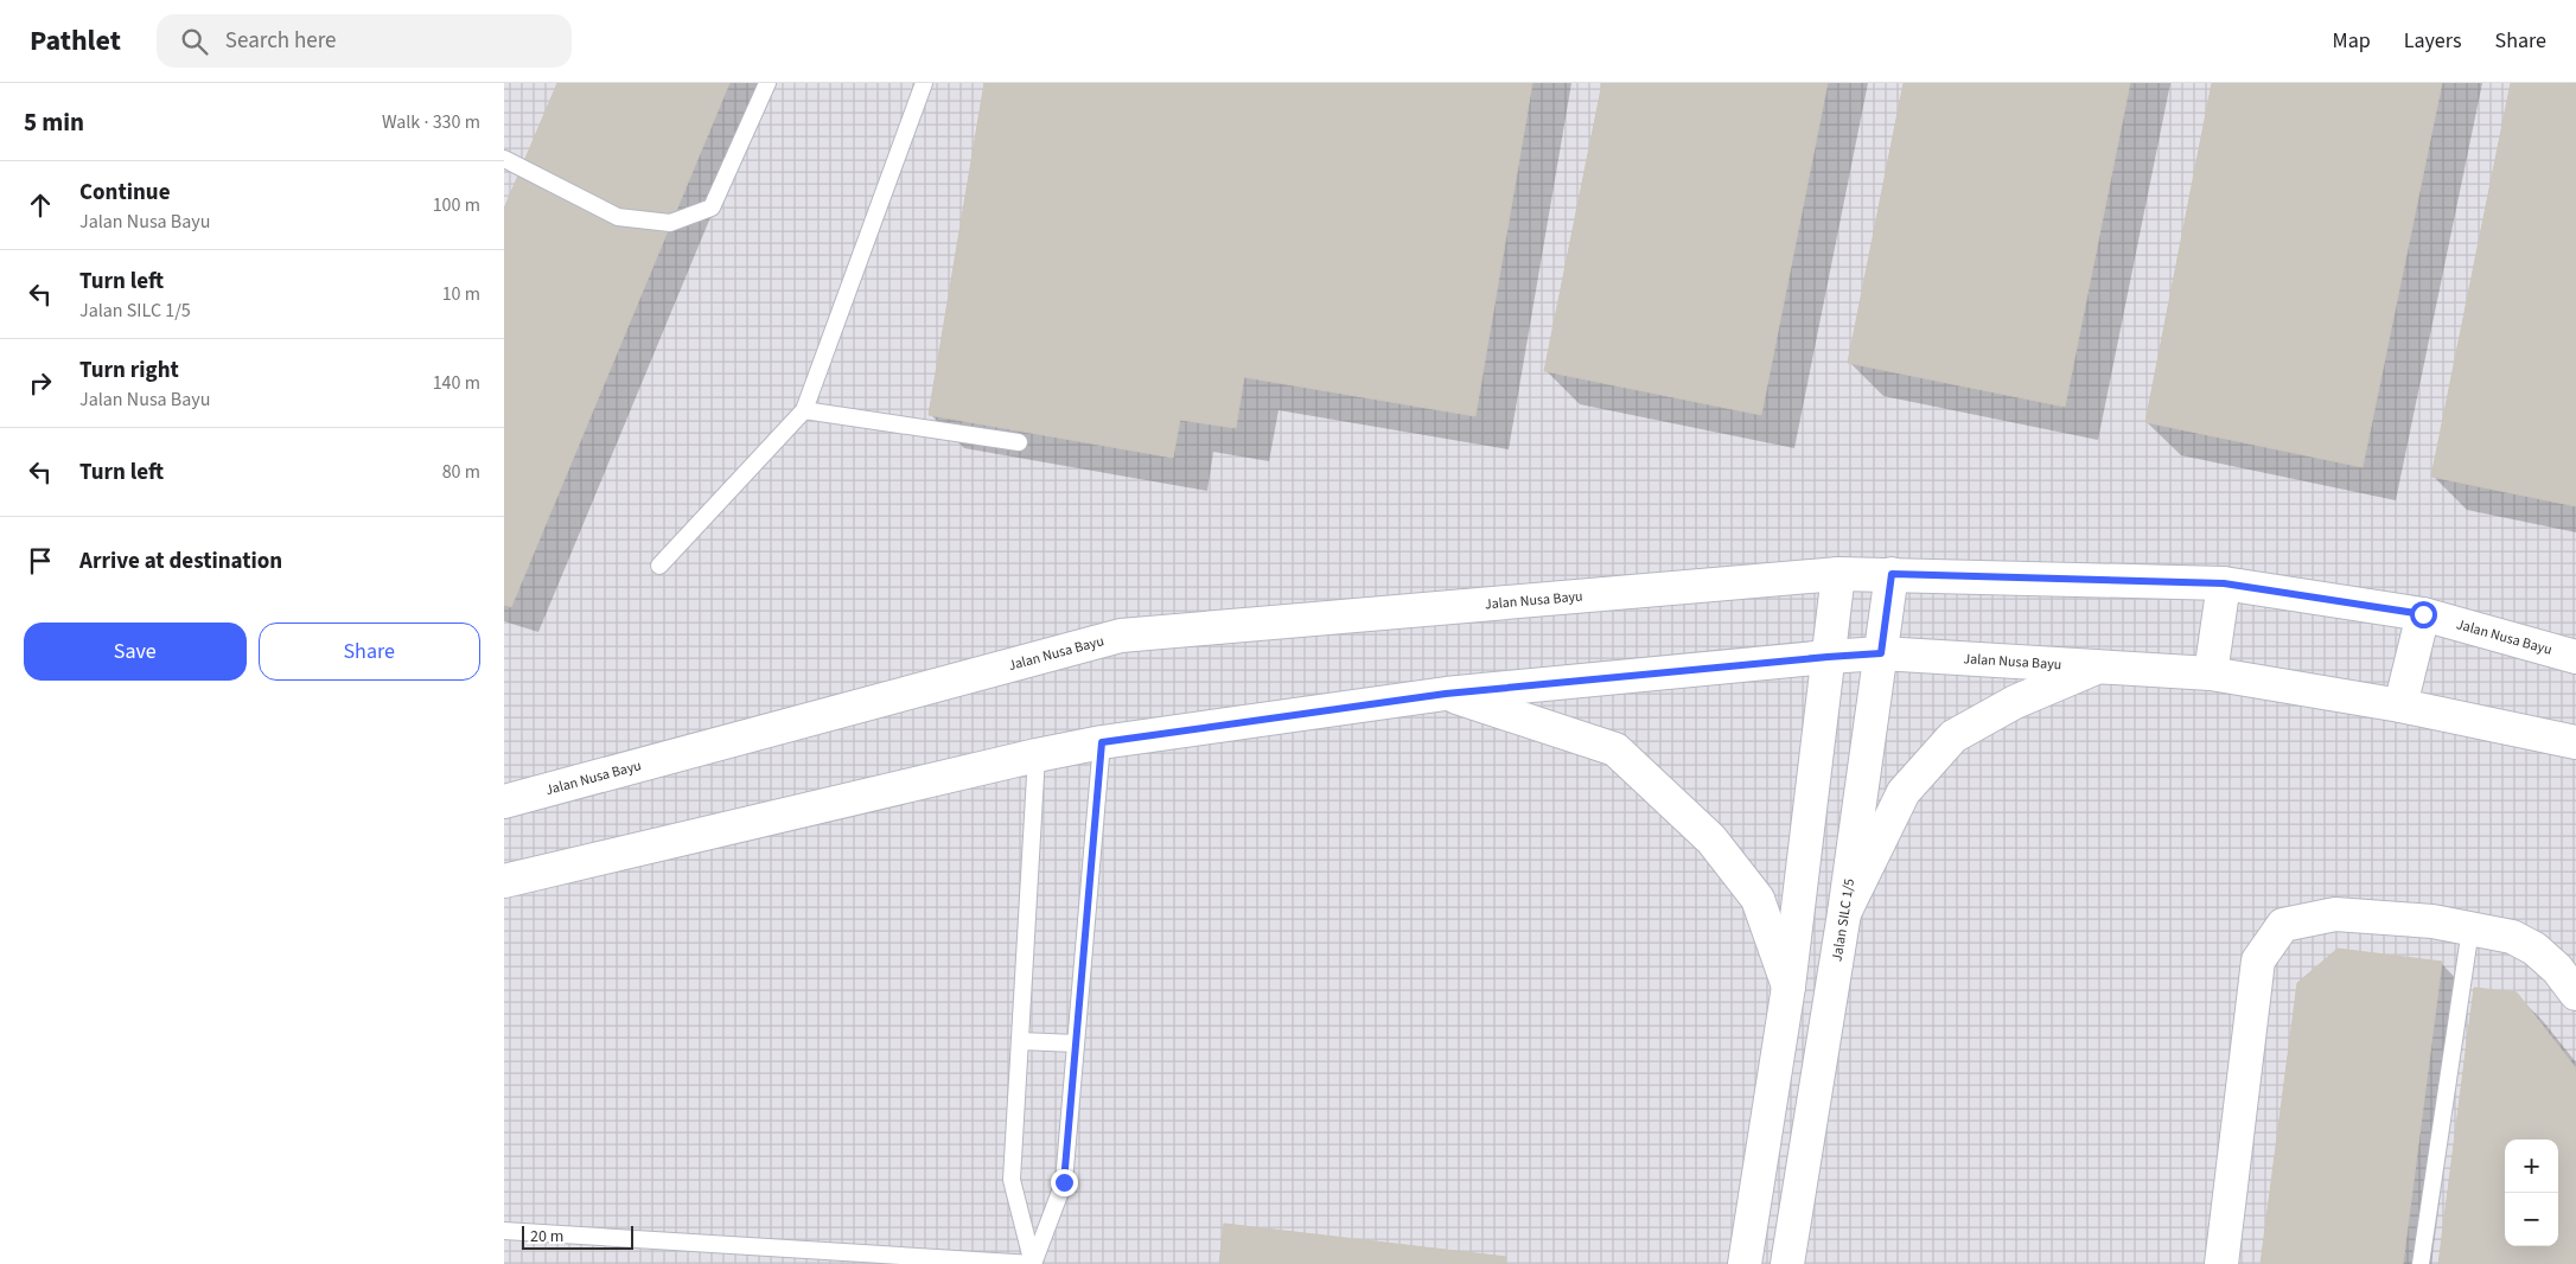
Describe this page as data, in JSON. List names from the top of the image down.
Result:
{
  "streets": {
    "main road": ["Jalan Nusa Bayu", "Jalan SILC 1/5"]
  },
  "crossings": [
    ["Jalan Nusa Bayu", "Jalan SILC 1/5"]
  ],
  "scale_bar": "20 m",
  "page": {
    "header": "Pathlet",
    "search": "Search here",
    "nav": ["Map", "Layers", "Share"],
    "heading": ["5 min", "Walk · 330 m"],
    "list": [
      ["Continue", "Jalan Nusa Bayu", "100 m"],
      ["Turn left", "Jalan SILC 1/5", "10 m"],
      ["Turn right", "Jalan Nusa Bayu", "140 m"],
      ["Turn left", "80 m"],
      "Arrive at destination"
    ],
    "buttons": ["Save", "Share"],
    "map_buttons": ["+", "−"],
    "scale": "20 m"
  }
}
